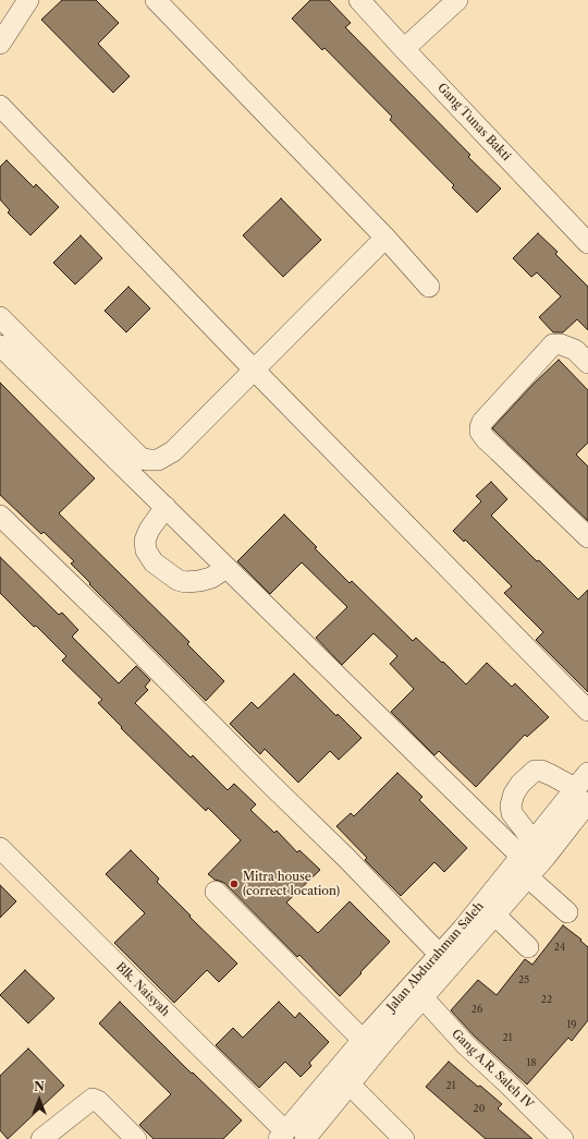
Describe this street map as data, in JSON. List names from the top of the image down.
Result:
{
  "streets": {
    "street": [
      "Gang Tunas Bakti",
      "Jalan Abdurahman Saleh",
      "Blk. Naisyah",
      "Gang A.R. Saleh IV"
    ]
  },
  "crossings": [
    ["Jalan Abdurahman Saleh", "Blk. Naisyah"],
    ["Jalan Abdurahman Saleh", "Gang A.R. Saleh IV"]
  ],
  "places": ["Mitra house (correct location)"],
  "house_numbers": [
    "24",
    "25",
    "22",
    "26",
    "19",
    "21",
    "18",
    "21",
    "20"
  ],
  "north": "top"
}
